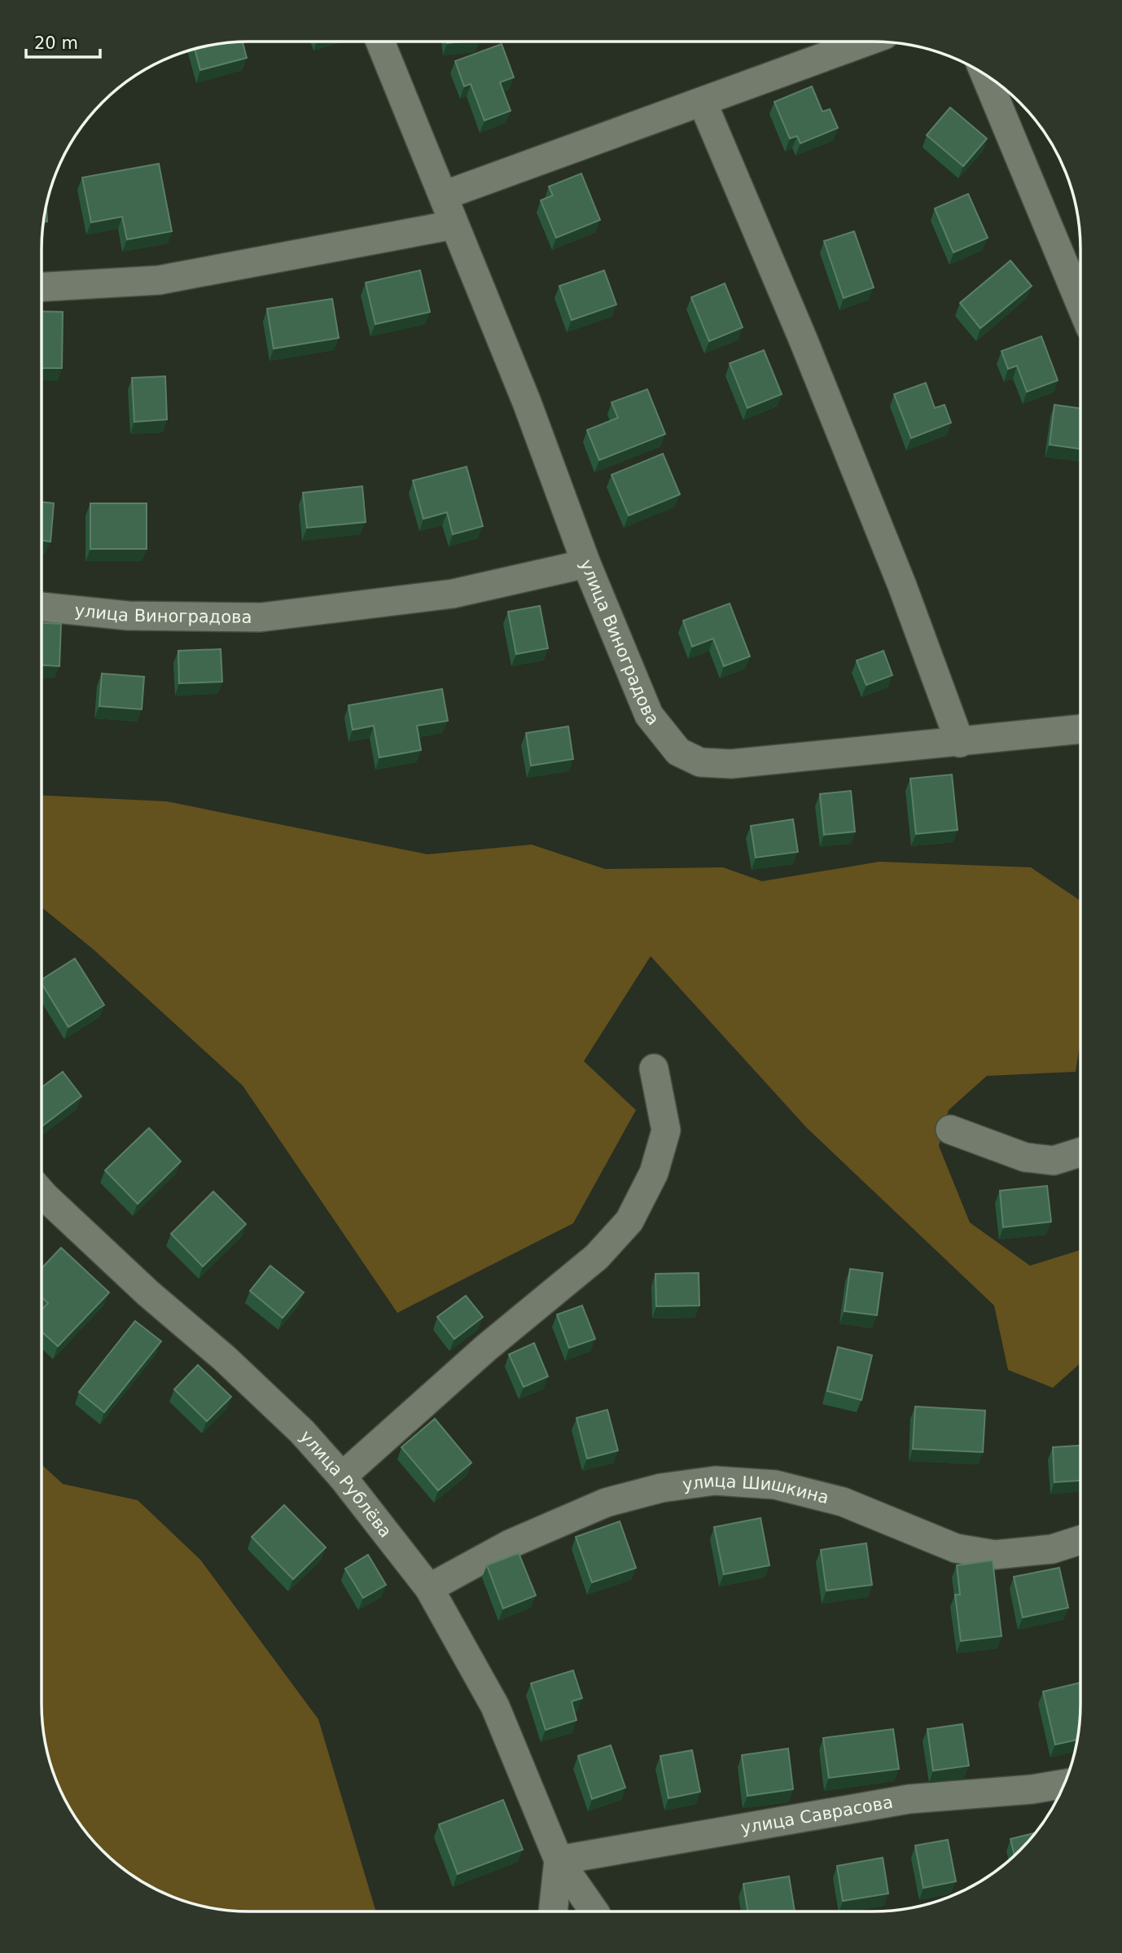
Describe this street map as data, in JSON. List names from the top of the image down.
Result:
{
  "streets": {
    "street": [
      "улица Виноградова",
      "улица Рублёва",
      "улица Шишкина",
      "улица Саврасова"
    ]
  },
  "crossings": [
    ["улица Рублёва", "улица Шишкина"],
    ["улица Рублёва", "улица Саврасова"]
  ],
  "scale_bar": "20 m"
}
